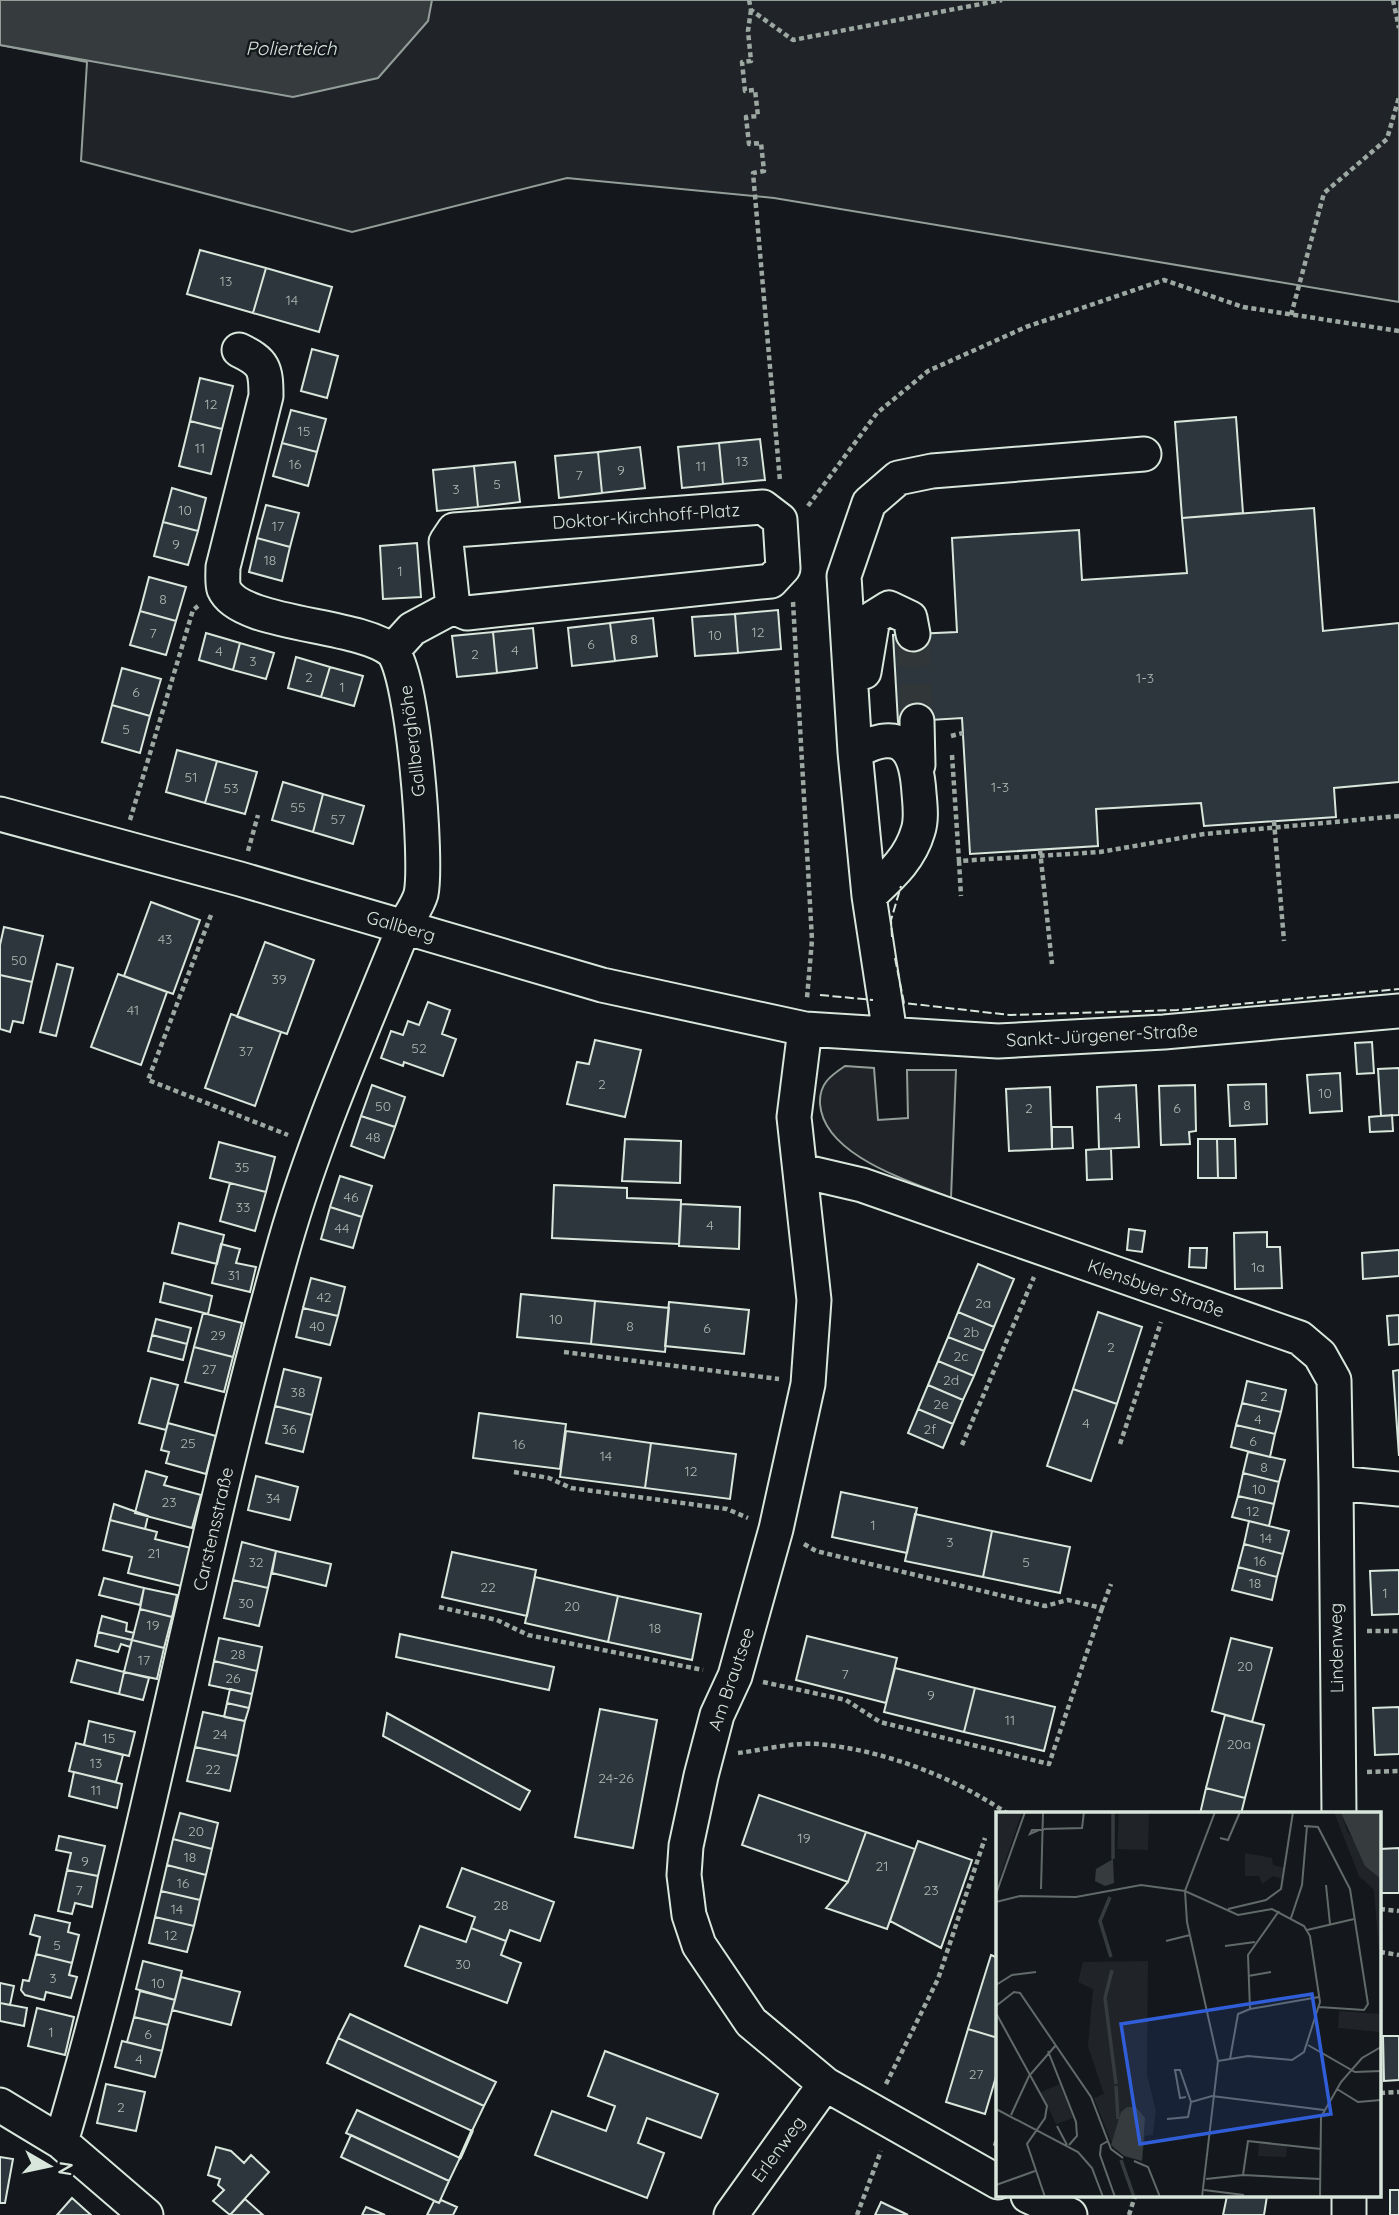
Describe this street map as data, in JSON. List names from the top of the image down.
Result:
{
  "streets": {
    "street": [
      "Doktor-Kirchhoff-Platz",
      "Gallberghöhe",
      "Gallberg",
      "Sankt-Jürgener-Straße",
      "Klensbyer Straße",
      "Carstensstraße",
      "Lindenweg",
      "Am Brautsee",
      "Erlenweg"
    ]
  },
  "crossings": [
    ["Gallberghöhe", "Gallberg"],
    ["Gallberghöhe", "Carstensstraße"],
    ["Gallberg", "Sankt-Jürgener-Straße"],
    ["Gallberg", "Carstensstraße"],
    ["Gallberg", "Am Brautsee"],
    ["Sankt-Jürgener-Straße", "Am Brautsee"],
    ["Klensbyer Straße", "Lindenweg"],
    ["Klensbyer Straße", "Am Brautsee"],
    ["Am Brautsee", "Erlenweg"]
  ],
  "water": ["Polierteich"],
  "house_numbers": [
    "13",
    "14",
    "12",
    "15",
    "11",
    "13",
    "16",
    "11",
    "9",
    "7",
    "5",
    "3",
    "10",
    "17",
    "9",
    "18",
    "1",
    "8",
    "12",
    "7",
    "10",
    "8",
    "6",
    "4",
    "4",
    "2",
    "3",
    "2",
    "1-3",
    "1",
    "6",
    "5",
    "51",
    "1-3",
    "53",
    "55",
    "57",
    "43",
    "50",
    "39",
    "41",
    "52",
    "37",
    "2",
    "10",
    "8",
    "50",
    "2",
    "6",
    "4",
    "48",
    "35",
    "46",
    "33",
    "4",
    "44",
    "1a",
    "31",
    "42",
    "2a",
    "10",
    "40",
    "8",
    "6",
    "2b",
    "29",
    "2",
    "2c",
    "27",
    "2d",
    "38",
    "2",
    "2e",
    "4",
    "4",
    "36",
    "2f",
    "6",
    "25",
    "16",
    "14",
    "8",
    "12",
    "10",
    "34",
    "23",
    "12",
    "1",
    "14",
    "3",
    "21",
    "16",
    "32",
    "5",
    "18",
    "22",
    "1",
    "30",
    "20",
    "19",
    "18",
    "28",
    "17",
    "20",
    "7",
    "26",
    "9",
    "11",
    "24",
    "15",
    "20a",
    "13",
    "22",
    "24-26",
    "11",
    "20",
    "19",
    "18",
    "9",
    "21",
    "16",
    "7",
    "23",
    "28",
    "14",
    "12",
    "5",
    "30",
    "3",
    "10",
    "1",
    "6",
    "4",
    "27",
    "2"
  ],
  "north": "right"
}
